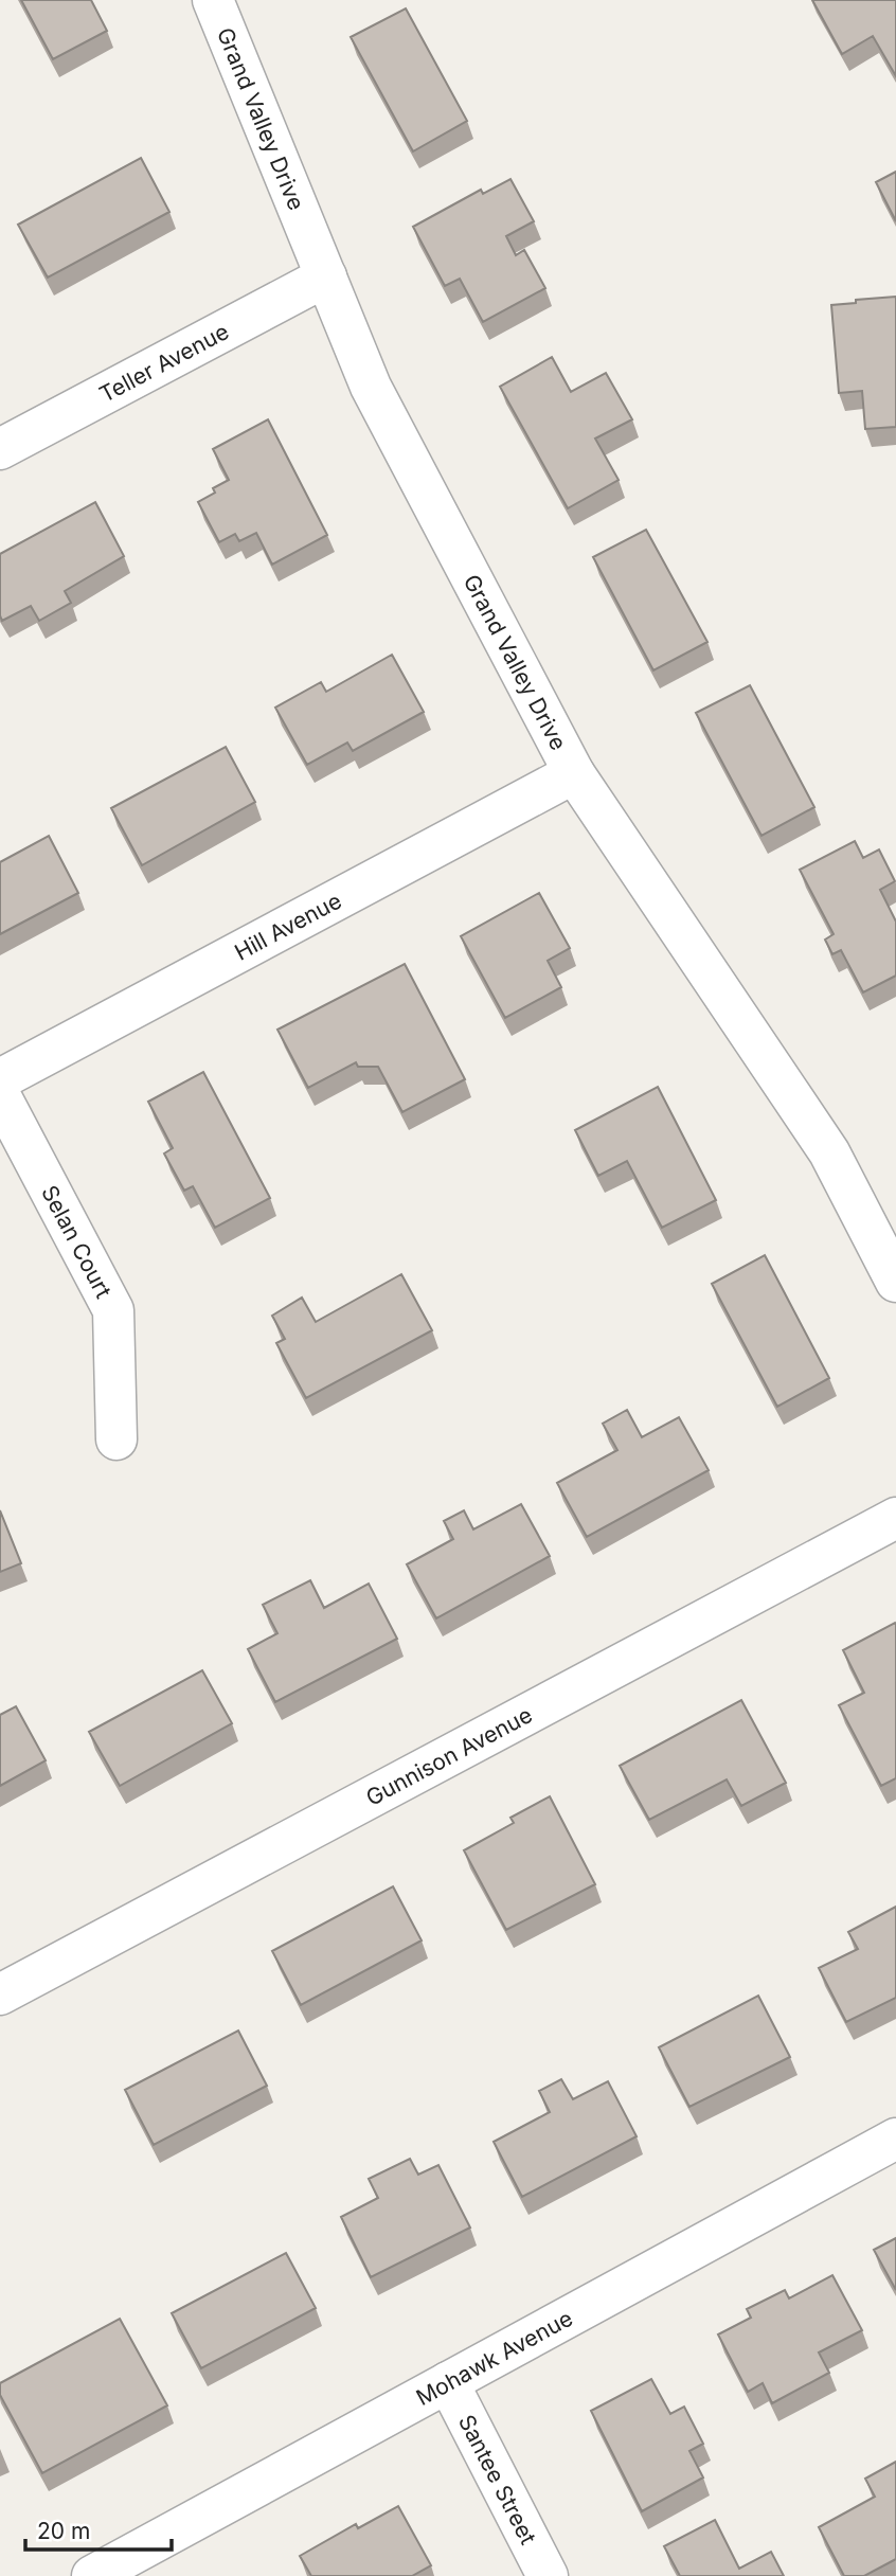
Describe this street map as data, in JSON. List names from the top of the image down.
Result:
{
  "streets": {
    "street": [
      "Grand Valley Drive",
      "Teller Avenue",
      "Hill Avenue",
      "Selan Court",
      "Gunnison Avenue",
      "Mohawk Avenue",
      "Santee Street"
    ]
  },
  "crossings": [
    ["Grand Valley Drive", "Teller Avenue"],
    ["Grand Valley Drive", "Hill Avenue"],
    ["Mohawk Avenue", "Santee Street"]
  ],
  "scale_bar": "20 m"
}
